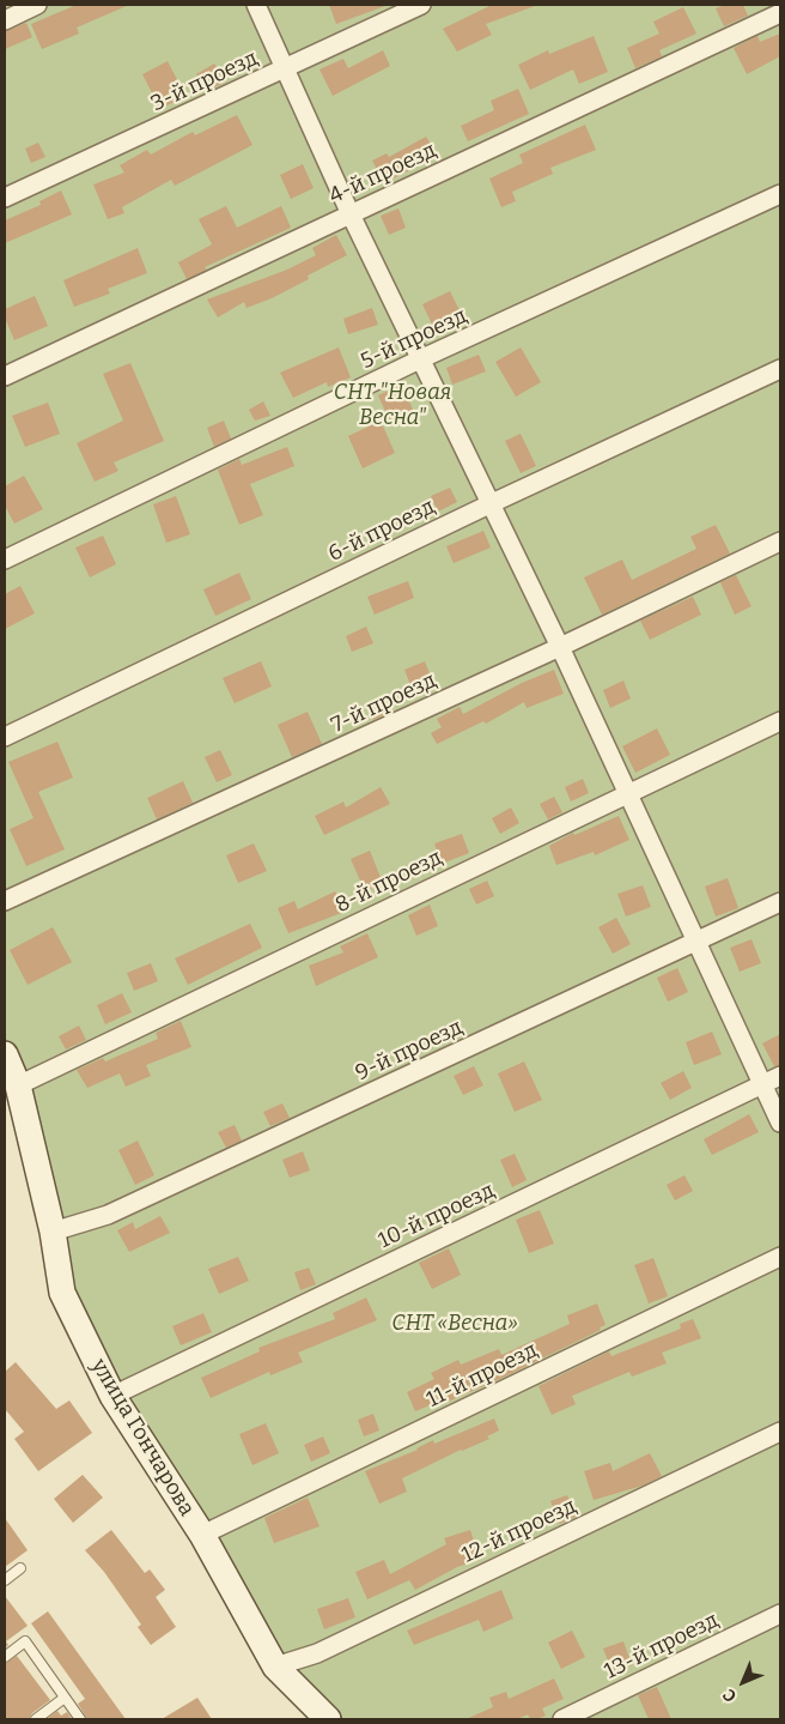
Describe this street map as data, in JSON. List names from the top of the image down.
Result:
{
  "streets": {
    "street": [
      "3-й проезд",
      "4-й проезд",
      "5-й проезд",
      "6-й проезд",
      "7-й проезд",
      "8-й проезд",
      "9-й проезд",
      "10-й проезд",
      "11-й проезд",
      "улица Гончарова",
      "12-й проезд",
      "13-й проезд"
    ]
  },
  "crossings": [
    ["8-й проезд", "улица Гончарова"],
    ["9-й проезд", "улица Гончарова"],
    ["10-й проезд", "улица Гончарова"],
    ["11-й проезд", "улица Гончарова"],
    ["улица Гончарова", "12-й проезд"]
  ],
  "parks": ["СНТ \"Новая Весна\"", "СНТ «Весна»"],
  "north": "bottom left"
}
